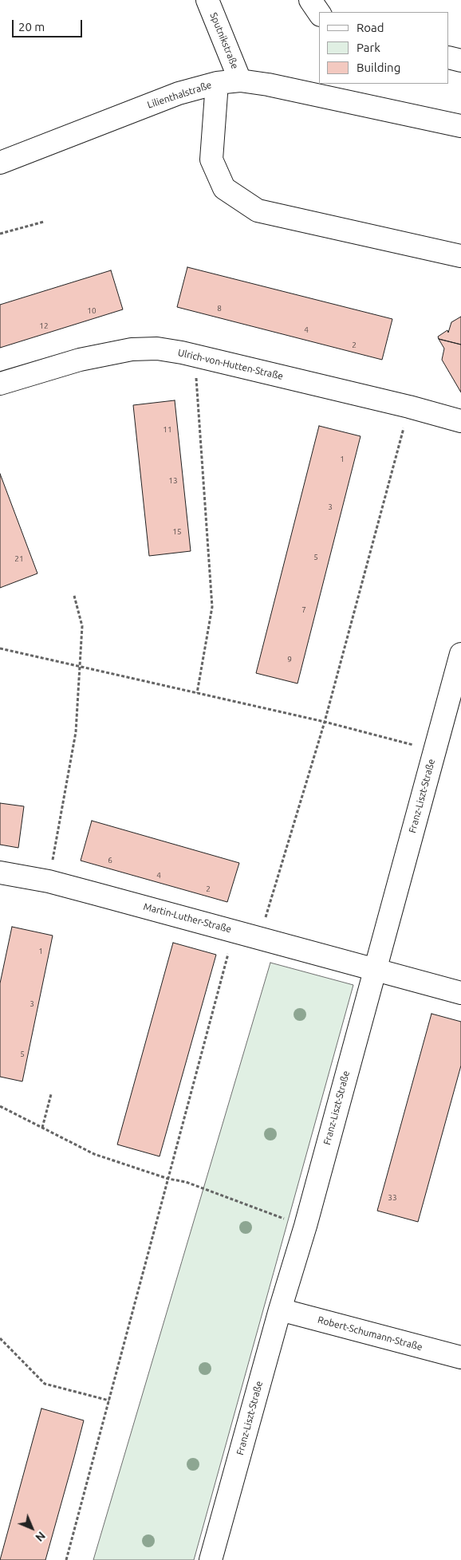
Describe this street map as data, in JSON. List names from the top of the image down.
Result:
{
  "streets": {
    "street": [
      "Sputnikstraße",
      "Lilienthalstraße",
      "Ulrich-von-Hutten-Straße",
      "Franz-Liszt-Straße",
      "Martin-Luther-Straße",
      "Robert-Schumann-Straße"
    ]
  },
  "crossings": [
    ["Sputnikstraße", "Lilienthalstraße"],
    ["Franz-Liszt-Straße", "Martin-Luther-Straße"],
    ["Franz-Liszt-Straße", "Robert-Schumann-Straße"]
  ],
  "house_numbers": [
    "8",
    "10",
    "12",
    "4",
    "2",
    "11",
    "1",
    "13",
    "3",
    "15",
    "5",
    "21",
    "7",
    "9",
    "6",
    "4",
    "2",
    "1",
    "3",
    "5",
    "33"
  ],
  "legend": ["Road", "Park", "Building"],
  "scale_bar": "20 m",
  "north": "bottom right"
}
